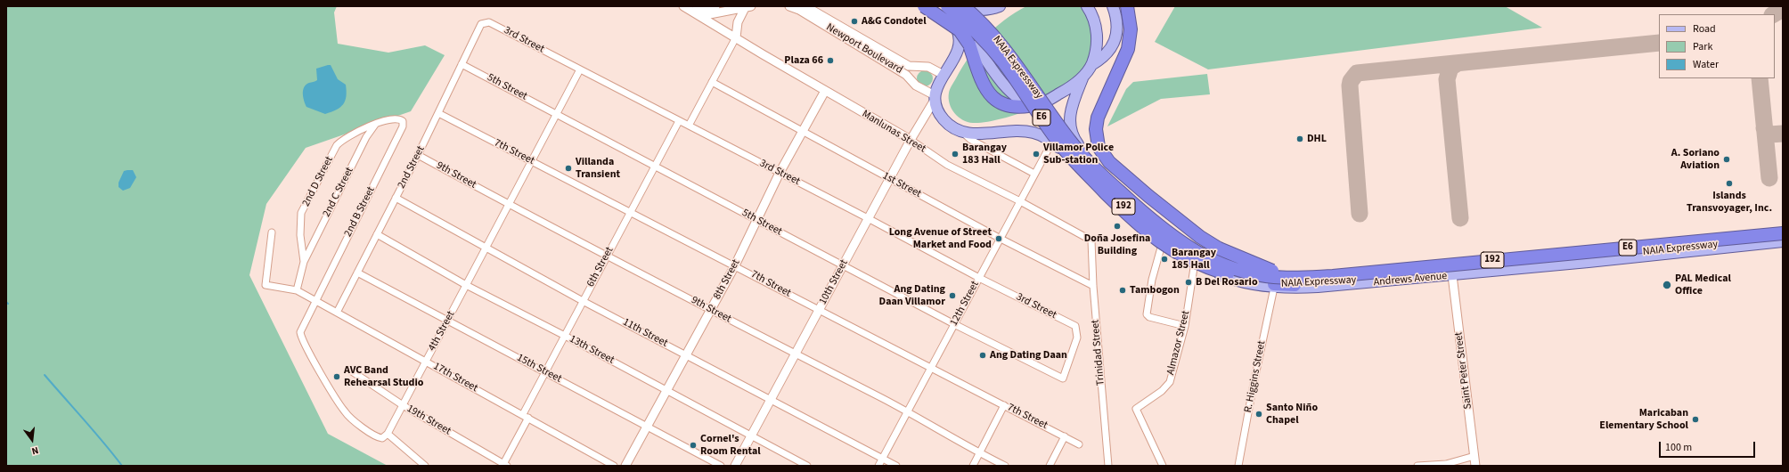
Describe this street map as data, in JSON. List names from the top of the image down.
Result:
{
  "streets": {
    "highway": ["NAIA Expressway", "E6"],
    "main road": ["192", "Andrews Avenue"],
    "street": [
      "3rd Street",
      "Newport Boulevard",
      "5th Street",
      "Manlunas Street",
      "7th Street",
      "2nd Street",
      "9th Street",
      "2nd D Street",
      "1st Street",
      "2nd C Street",
      "2nd B Street",
      "6th Street",
      "8th Street",
      "10th Street",
      "12th Street",
      "4th Street",
      "11th Street",
      "Almazor Street",
      "13th Street",
      "Trinidad Street",
      "15th Street",
      "Saint Peter Street",
      "R. Higgins Street",
      "17th Street",
      "19th Street"
    ]
  },
  "crossings": [
    ["3rd Street", "5th Street"],
    ["3rd Street", "2nd Street"],
    ["3rd Street", "6th Street"],
    ["3rd Street", "8th Street"],
    ["3rd Street", "10th Street"],
    ["3rd Street", "12th Street"],
    ["3rd Street", "4th Street"],
    ["Newport Boulevard", "192"],
    ["Newport Boulevard", "10th Street"],
    ["NAIA Expressway", "Andrews Avenue"],
    ["5th Street", "2nd Street"],
    ["5th Street", "6th Street"],
    ["5th Street", "8th Street"],
    ["5th Street", "10th Street"],
    ["5th Street", "12th Street"],
    ["5th Street", "4th Street"],
    ["Manlunas Street", "8th Street"],
    ["Manlunas Street", "10th Street"],
    ["Manlunas Street", "12th Street"],
    ["Manlunas Street", "Trinidad Street"],
    ["7th Street", "2nd Street"],
    ["7th Street", "6th Street"],
    ["7th Street", "8th Street"],
    ["7th Street", "10th Street"],
    ["7th Street", "12th Street"],
    ["7th Street", "4th Street"],
    ["2nd Street", "9th Street"],
    ["2nd Street", "11th Street"],
    ["2nd Street", "13th Street"],
    ["2nd Street", "15th Street"],
    ["2nd Street", "17th Street"],
    ["9th Street", "6th Street"],
    ["9th Street", "8th Street"],
    ["9th Street", "10th Street"],
    ["9th Street", "12th Street"],
    ["9th Street", "4th Street"],
    ["2nd D Street", "2nd C Street"],
    ["2nd D Street", "2nd B Street"],
    ["1st Street", "8th Street"],
    ["1st Street", "10th Street"],
    ["1st Street", "12th Street"],
    ["1st Street", "Trinidad Street"],
    ["2nd C Street", "2nd B Street"],
    ["2nd C Street", "17th Street"],
    ["192", "Andrews Avenue"],
    ["192", "10th Street"],
    ["2nd B Street", "17th Street"],
    ["6th Street", "11th Street"],
    ["6th Street", "13th Street"],
    ["6th Street", "15th Street"],
    ["6th Street", "17th Street"],
    ["6th Street", "19th Street"],
    ["8th Street", "11th Street"],
    ["8th Street", "13th Street"],
    ["8th Street", "15th Street"],
    ["Andrews Avenue", "12th Street"],
    ["Andrews Avenue", "Almazor Street"],
    ["Andrews Avenue", "Saint Peter Street"],
    ["Andrews Avenue", "R. Higgins Street"],
    ["10th Street", "11th Street"],
    ["10th Street", "13th Street"],
    ["12th Street", "11th Street"],
    ["4th Street", "11th Street"],
    ["4th Street", "13th Street"],
    ["4th Street", "15th Street"],
    ["4th Street", "17th Street"],
    ["4th Street", "19th Street"]
  ],
  "places": [
    "A&G Condotel",
    "Plaza 66",
    "DHL",
    "Barangay 183 Hall",
    "Villamor Police Sub-station",
    "A. Soriano Aviation",
    "Villanda Transient",
    "Islands Transvoyager, Inc.",
    "Doña Josefina Building",
    "Long Avenue of Street Market and Food",
    "Barangay 185 Hall",
    "B Del Rosario",
    "PAL Medical Office",
    "Tambogon",
    "Ang Dating Daan Villamor",
    "Ang Dating Daan",
    "AVC Band Rehearsal Studio",
    "Santo Niño Chapel",
    "Maricaban Elementary School",
    "Cornel's Room Rental"
  ],
  "legend": ["Road", "Park", "Water"],
  "scale_bar": "100 m",
  "north": "bottom"
}
